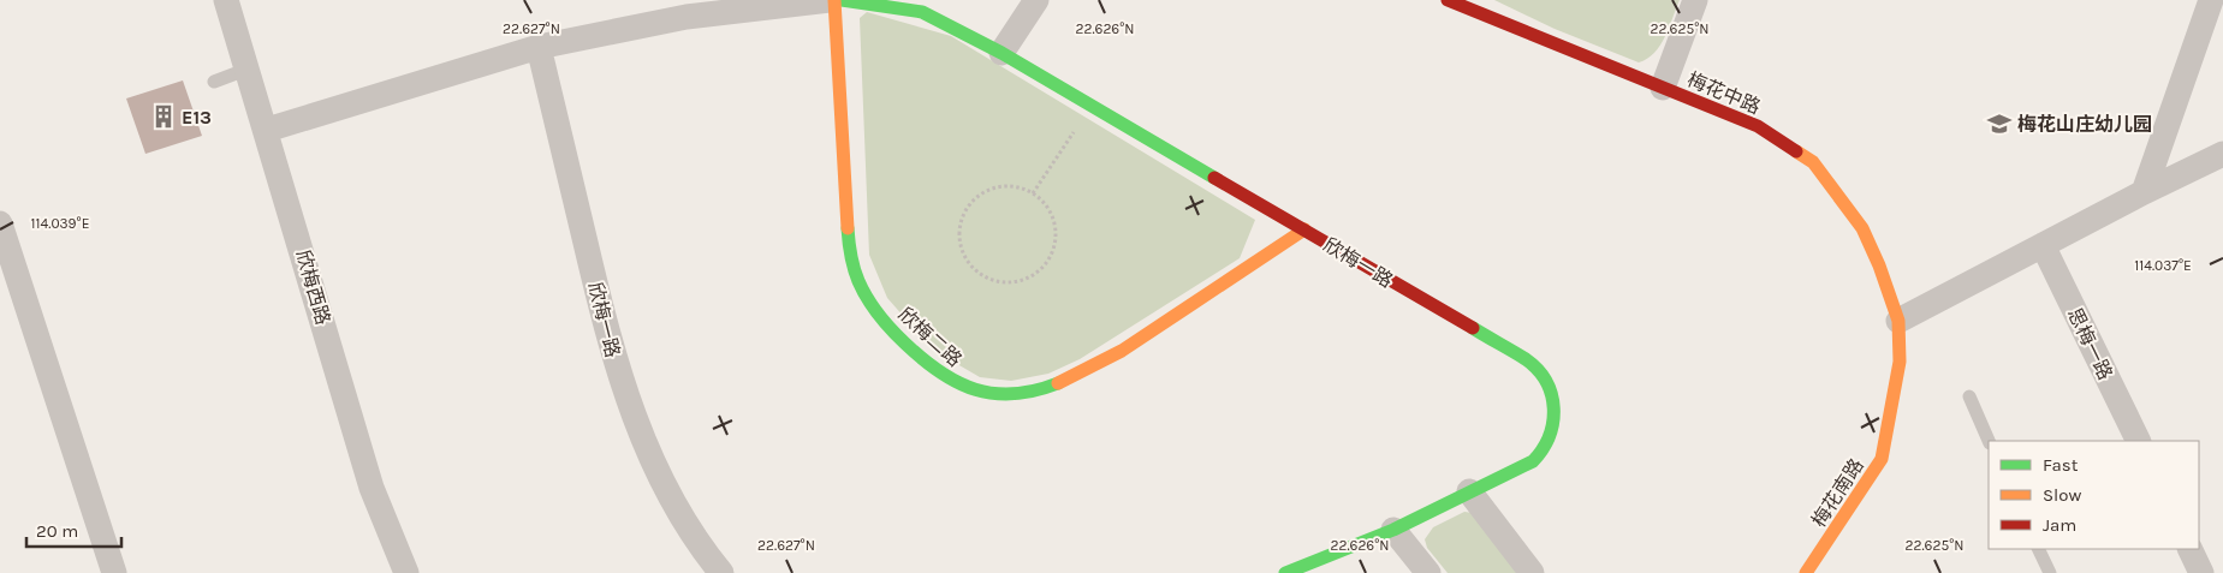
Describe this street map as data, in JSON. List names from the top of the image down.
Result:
{
  "streets": {
    "street": [
      "梅花中路",
      "欣梅一路",
      "欣梅西路",
      "欣梅二路",
      "思梅一路",
      "梅花南路"
    ]
  },
  "crossings": [
    ["梅花中路", "梅花南路"],
    ["欣梅一路", "欣梅二路"]
  ],
  "places": {
    "building": ["E13"],
    "school or university": ["梅花山庄幼儿园"]
  },
  "legend": ["Fast", "Slow", "Jam"],
  "scale_bar": "20 m",
  "coordinates": [
    "22.627°N",
    "22.626°N",
    "22.625°N",
    "114.039°E",
    "114.037°E"
  ]
}
